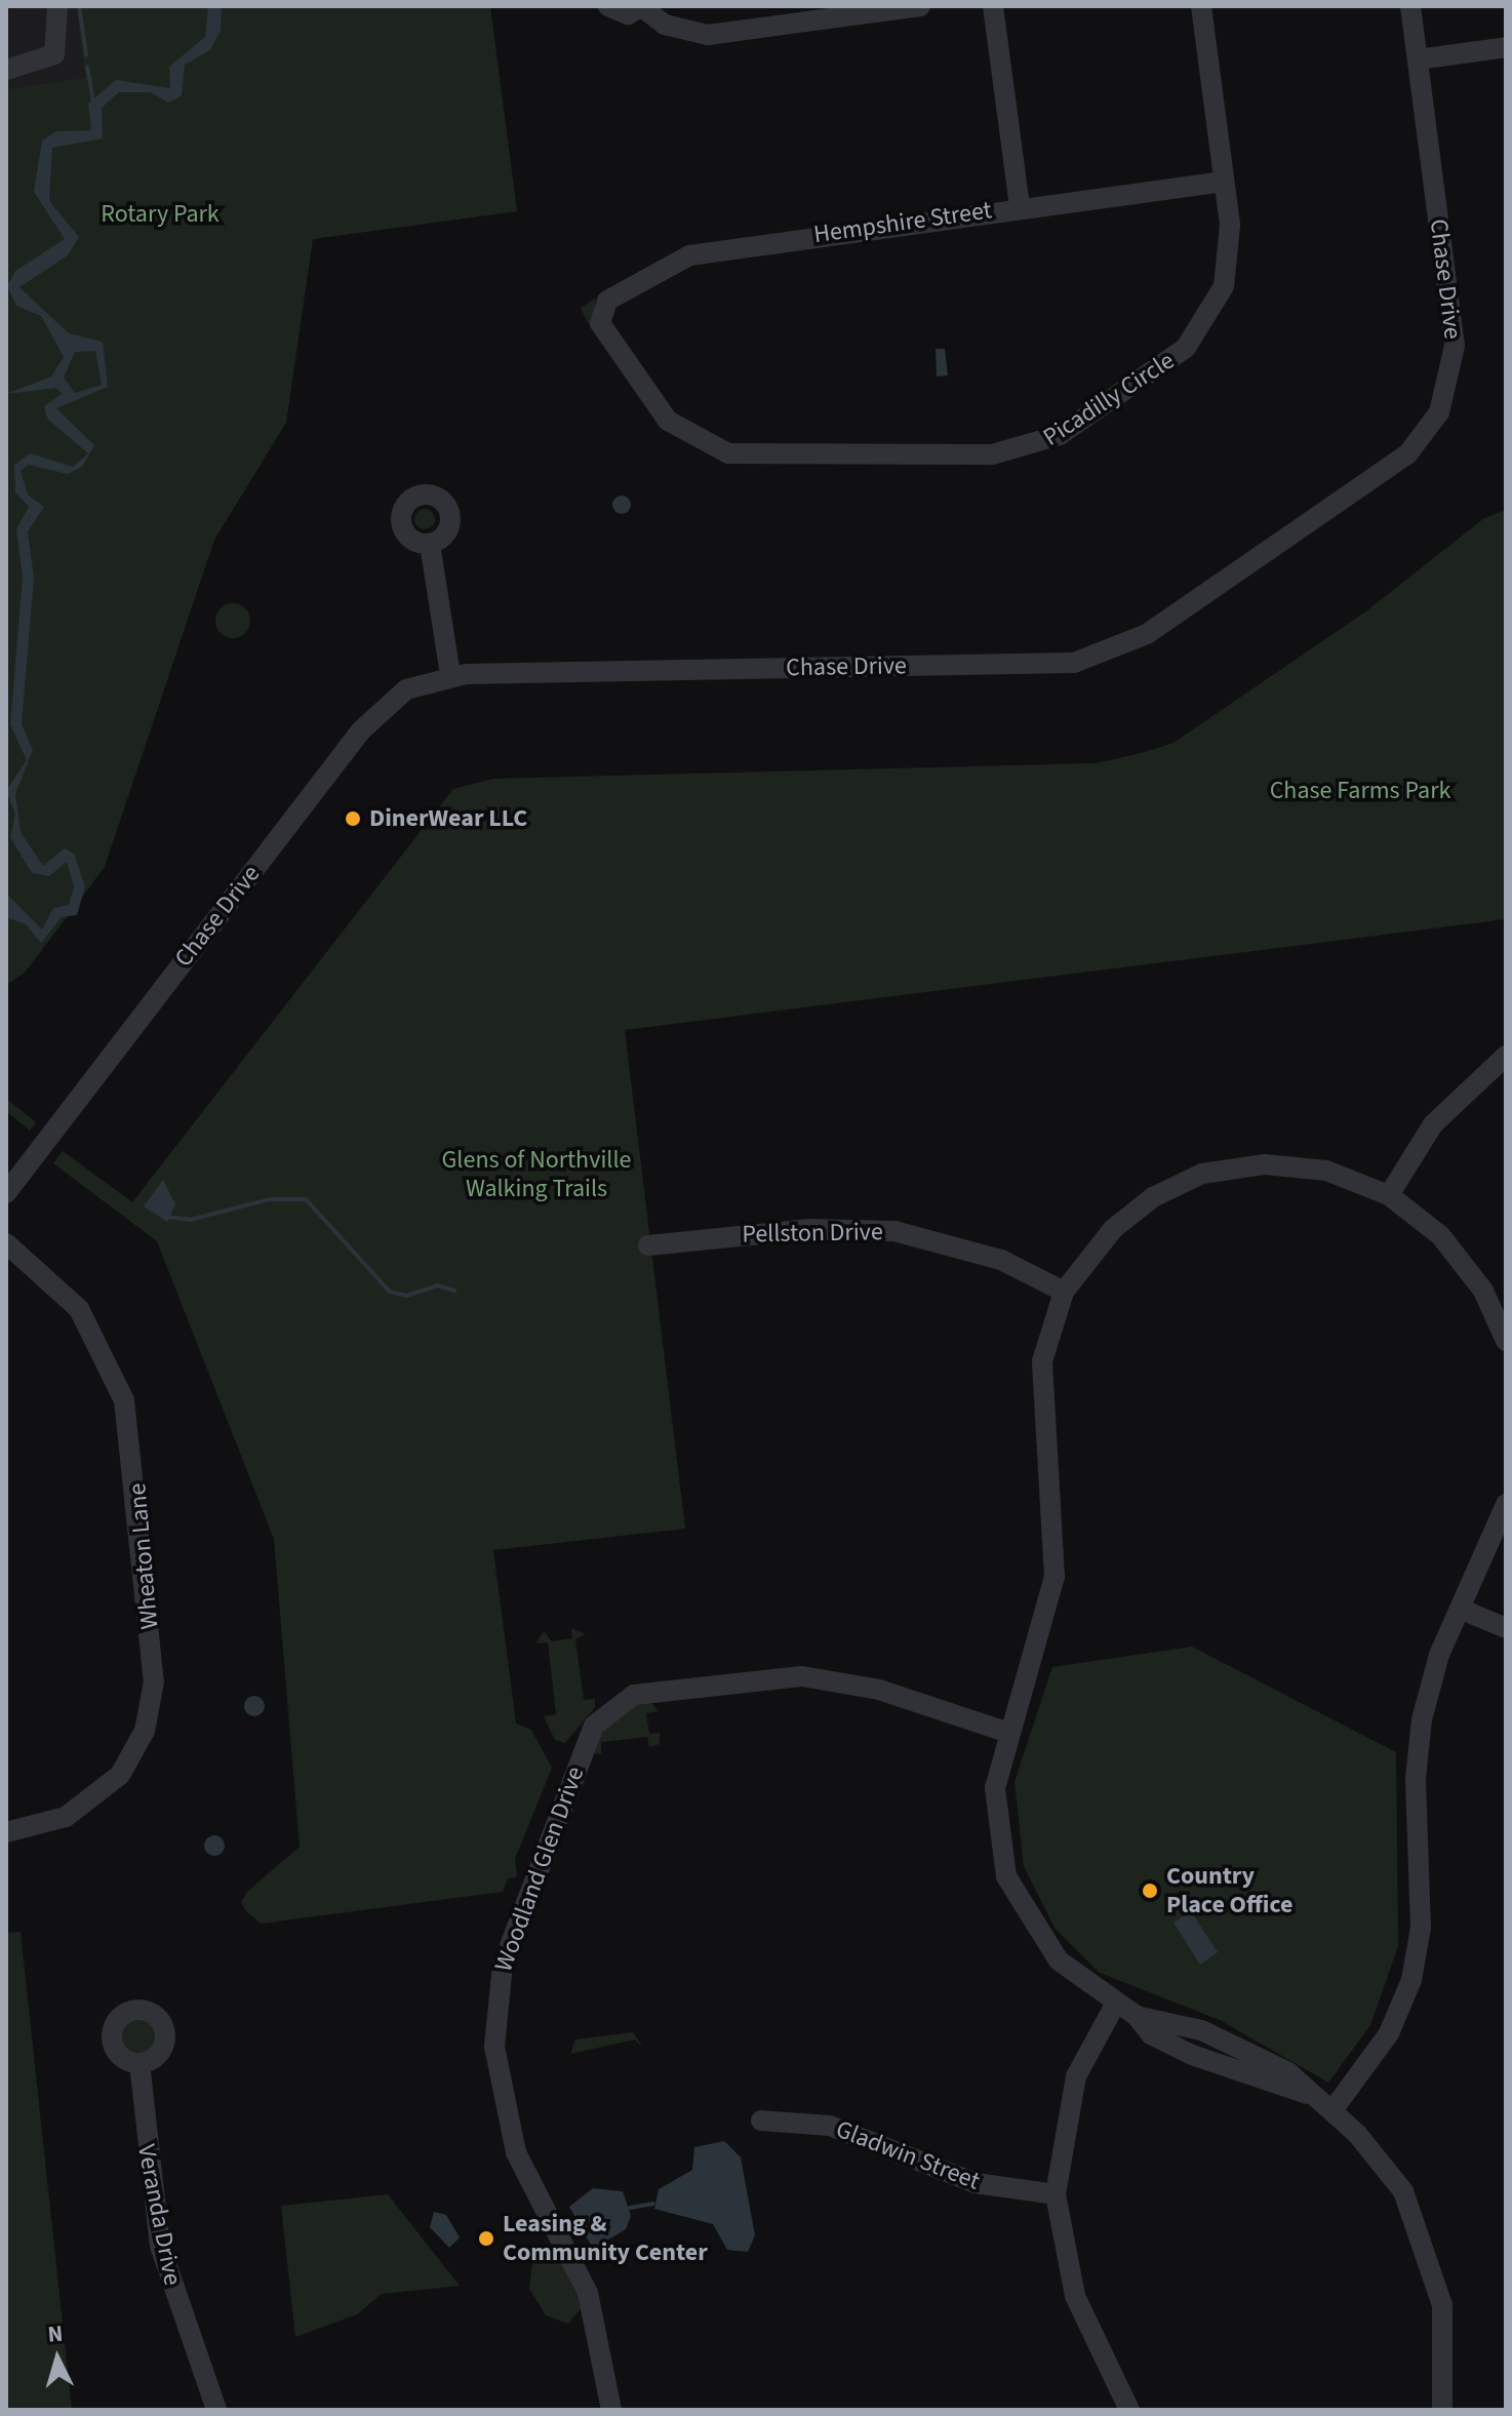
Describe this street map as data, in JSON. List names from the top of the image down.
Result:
{
  "streets": {
    "street": [
      "Hempshire Street",
      "Chase Drive",
      "Picadilly Circle",
      "Pellston Drive",
      "Wheaton Lane",
      "Woodland Glen Drive",
      "Gladwin Street",
      "Veranda Drive"
    ]
  },
  "crossings": [
    ["Hempshire Street", "Picadilly Circle"]
  ],
  "parks": ["Rotary Park", "Chase Farms Park", "Glens of Northville Walking Trails"],
  "places": ["DinerWear LLC", "Country Place Office", "Leasing & Community Center"],
  "north": "top"
}
